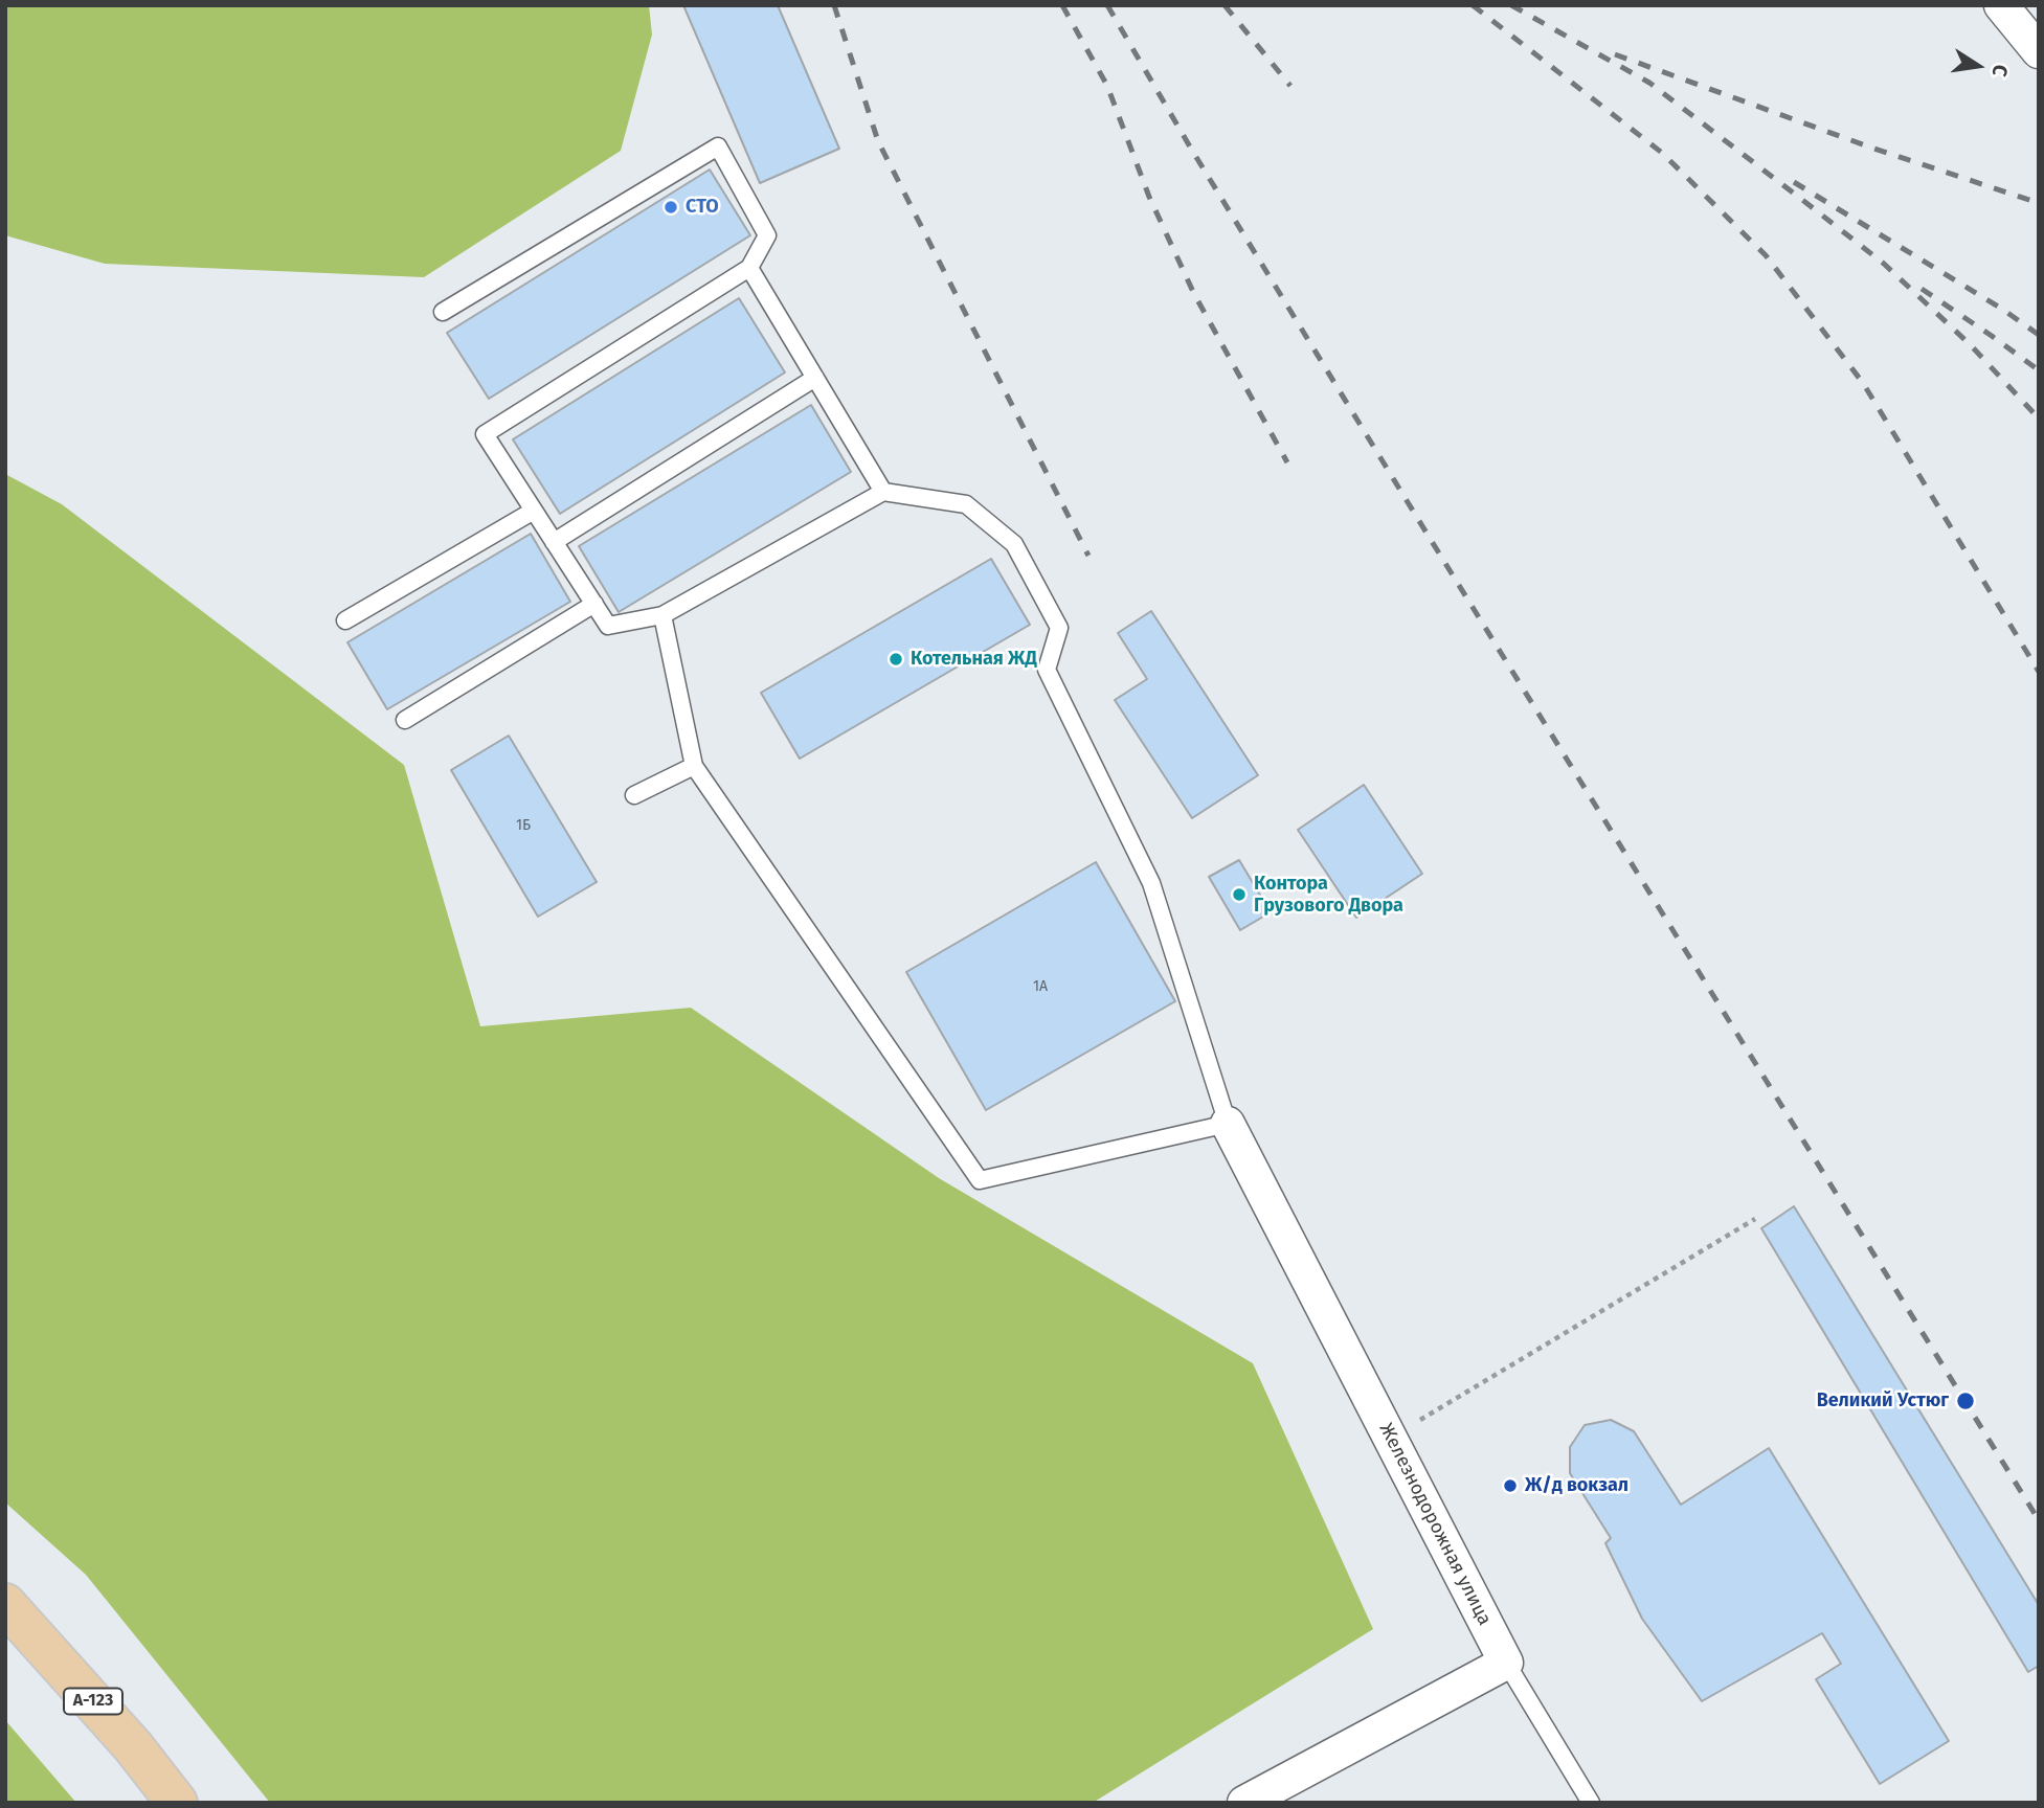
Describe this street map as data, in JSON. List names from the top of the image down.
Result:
{
  "streets": {
    "main road": ["А-123"],
    "street": ["Железнодорожная улица"]
  },
  "places": [
    "СТО",
    "Котельная ЖД",
    "Контора Грузового Двора",
    "Великий Устюг",
    "Ж/д вокзал"
  ],
  "house_numbers": ["1Б", "1А"],
  "north": "right"
}
